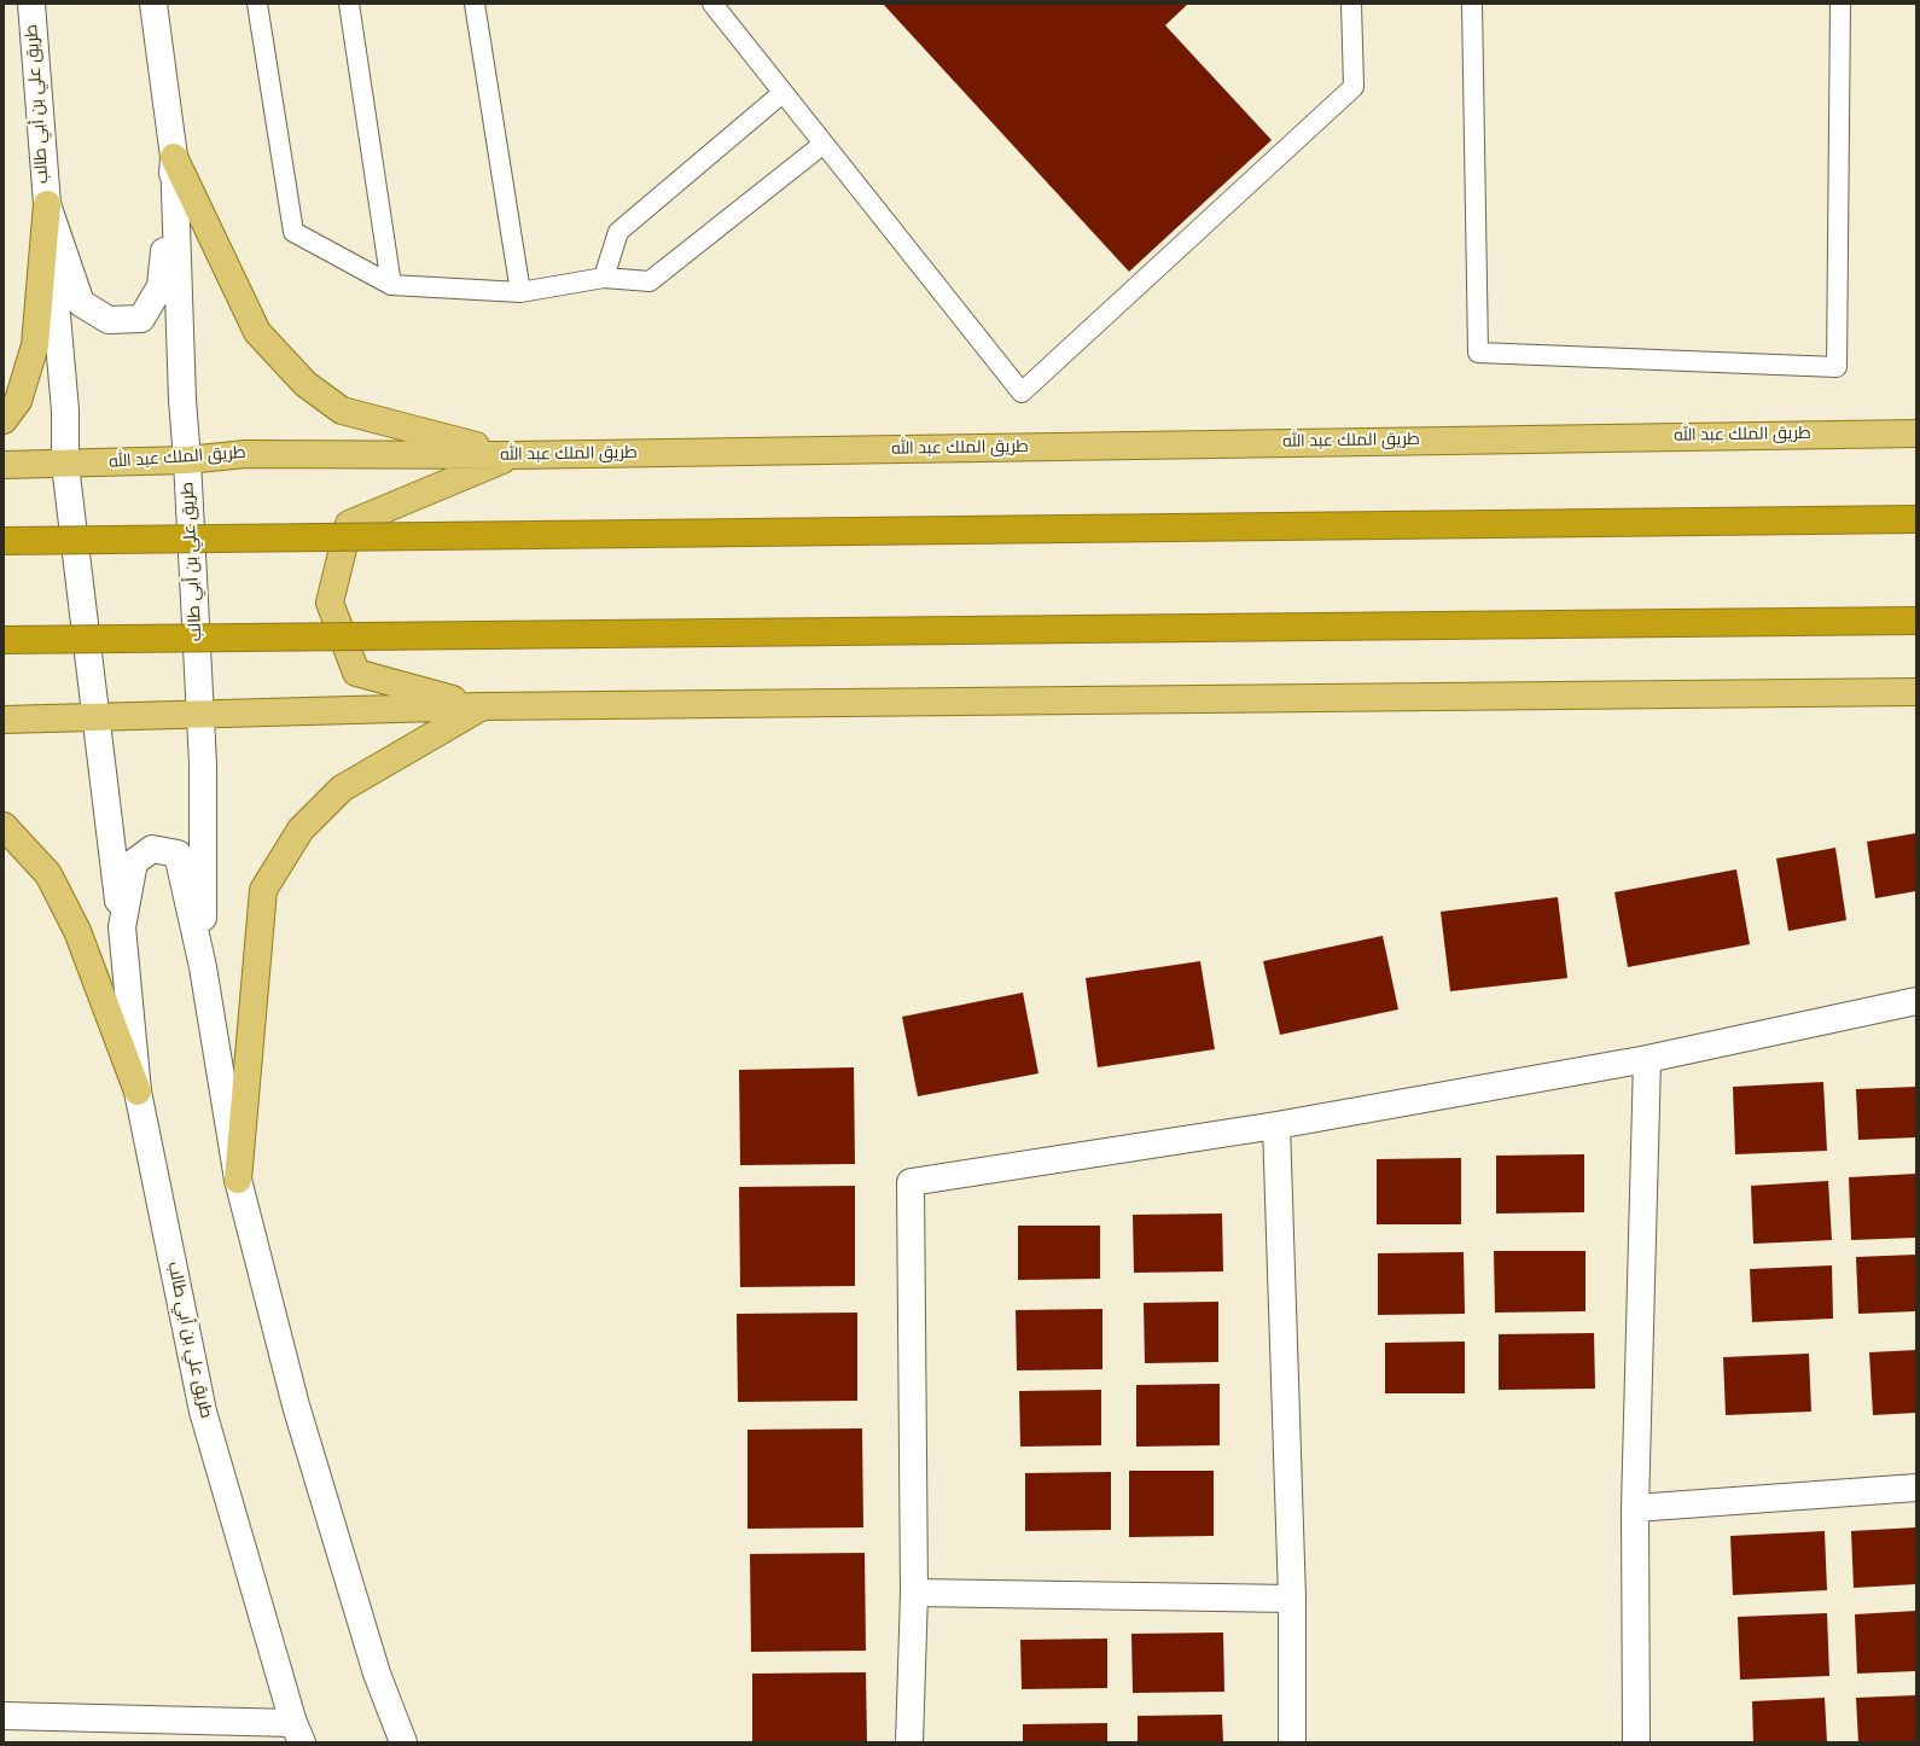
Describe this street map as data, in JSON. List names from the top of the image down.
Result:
{
  "streets": {
    "main road": ["طريق علي بن أبي طالب", "طريق الملك عبد الله"]
  },
  "crossings": [
    ["طريق علي بن أبي طالب", "طريق الملك عبد الله"]
  ]
}
